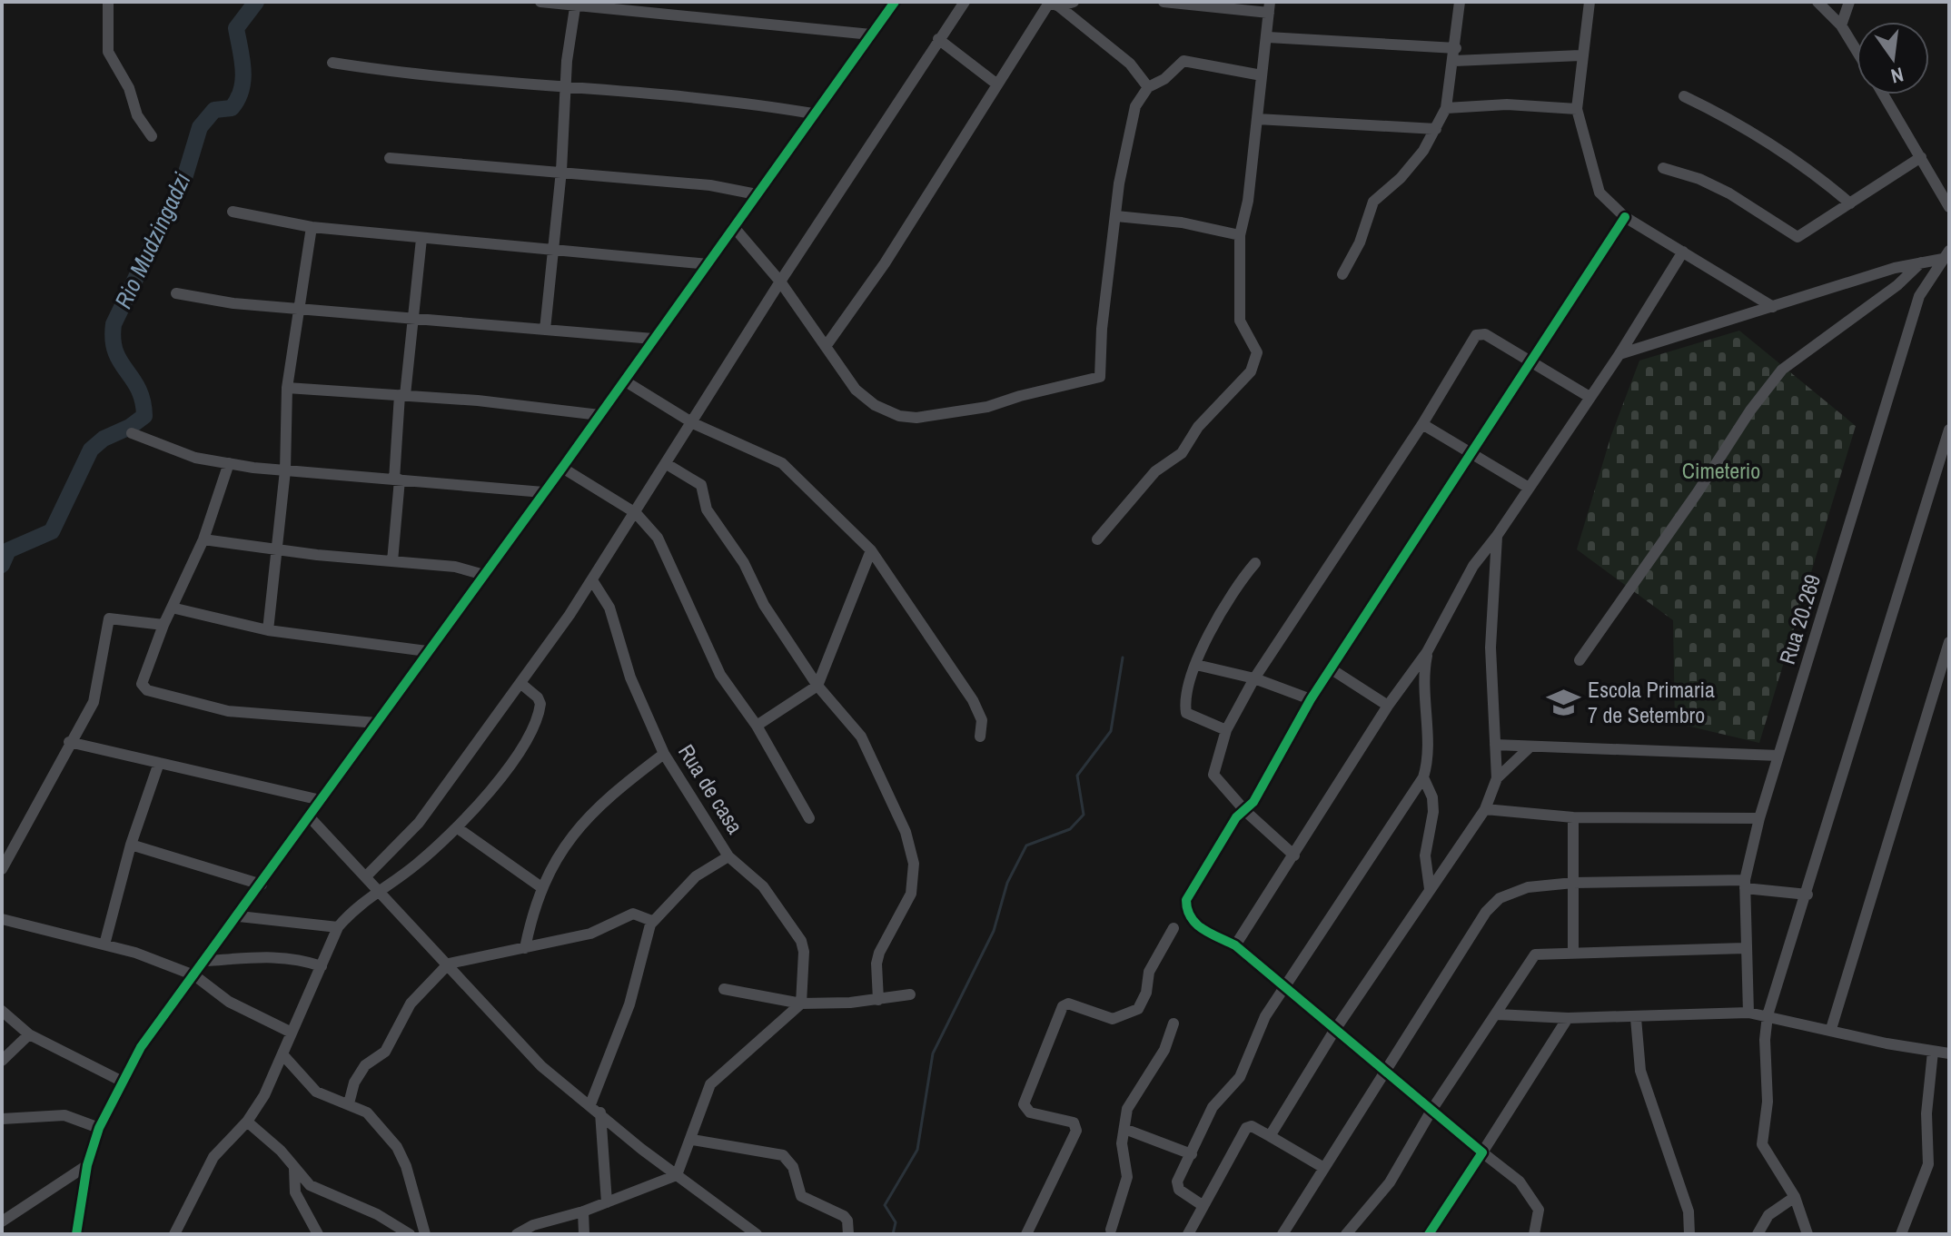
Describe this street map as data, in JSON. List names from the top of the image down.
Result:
{
  "streets": {
    "street": ["Rua 20.269", "Rua de casa"]
  },
  "water": ["Rio Mudzingadzi"],
  "parks": ["Cimeterio"],
  "places": {
    "school or university": ["Escola Primaria 7 de Setembro"]
  },
  "north": "bottom"
}
